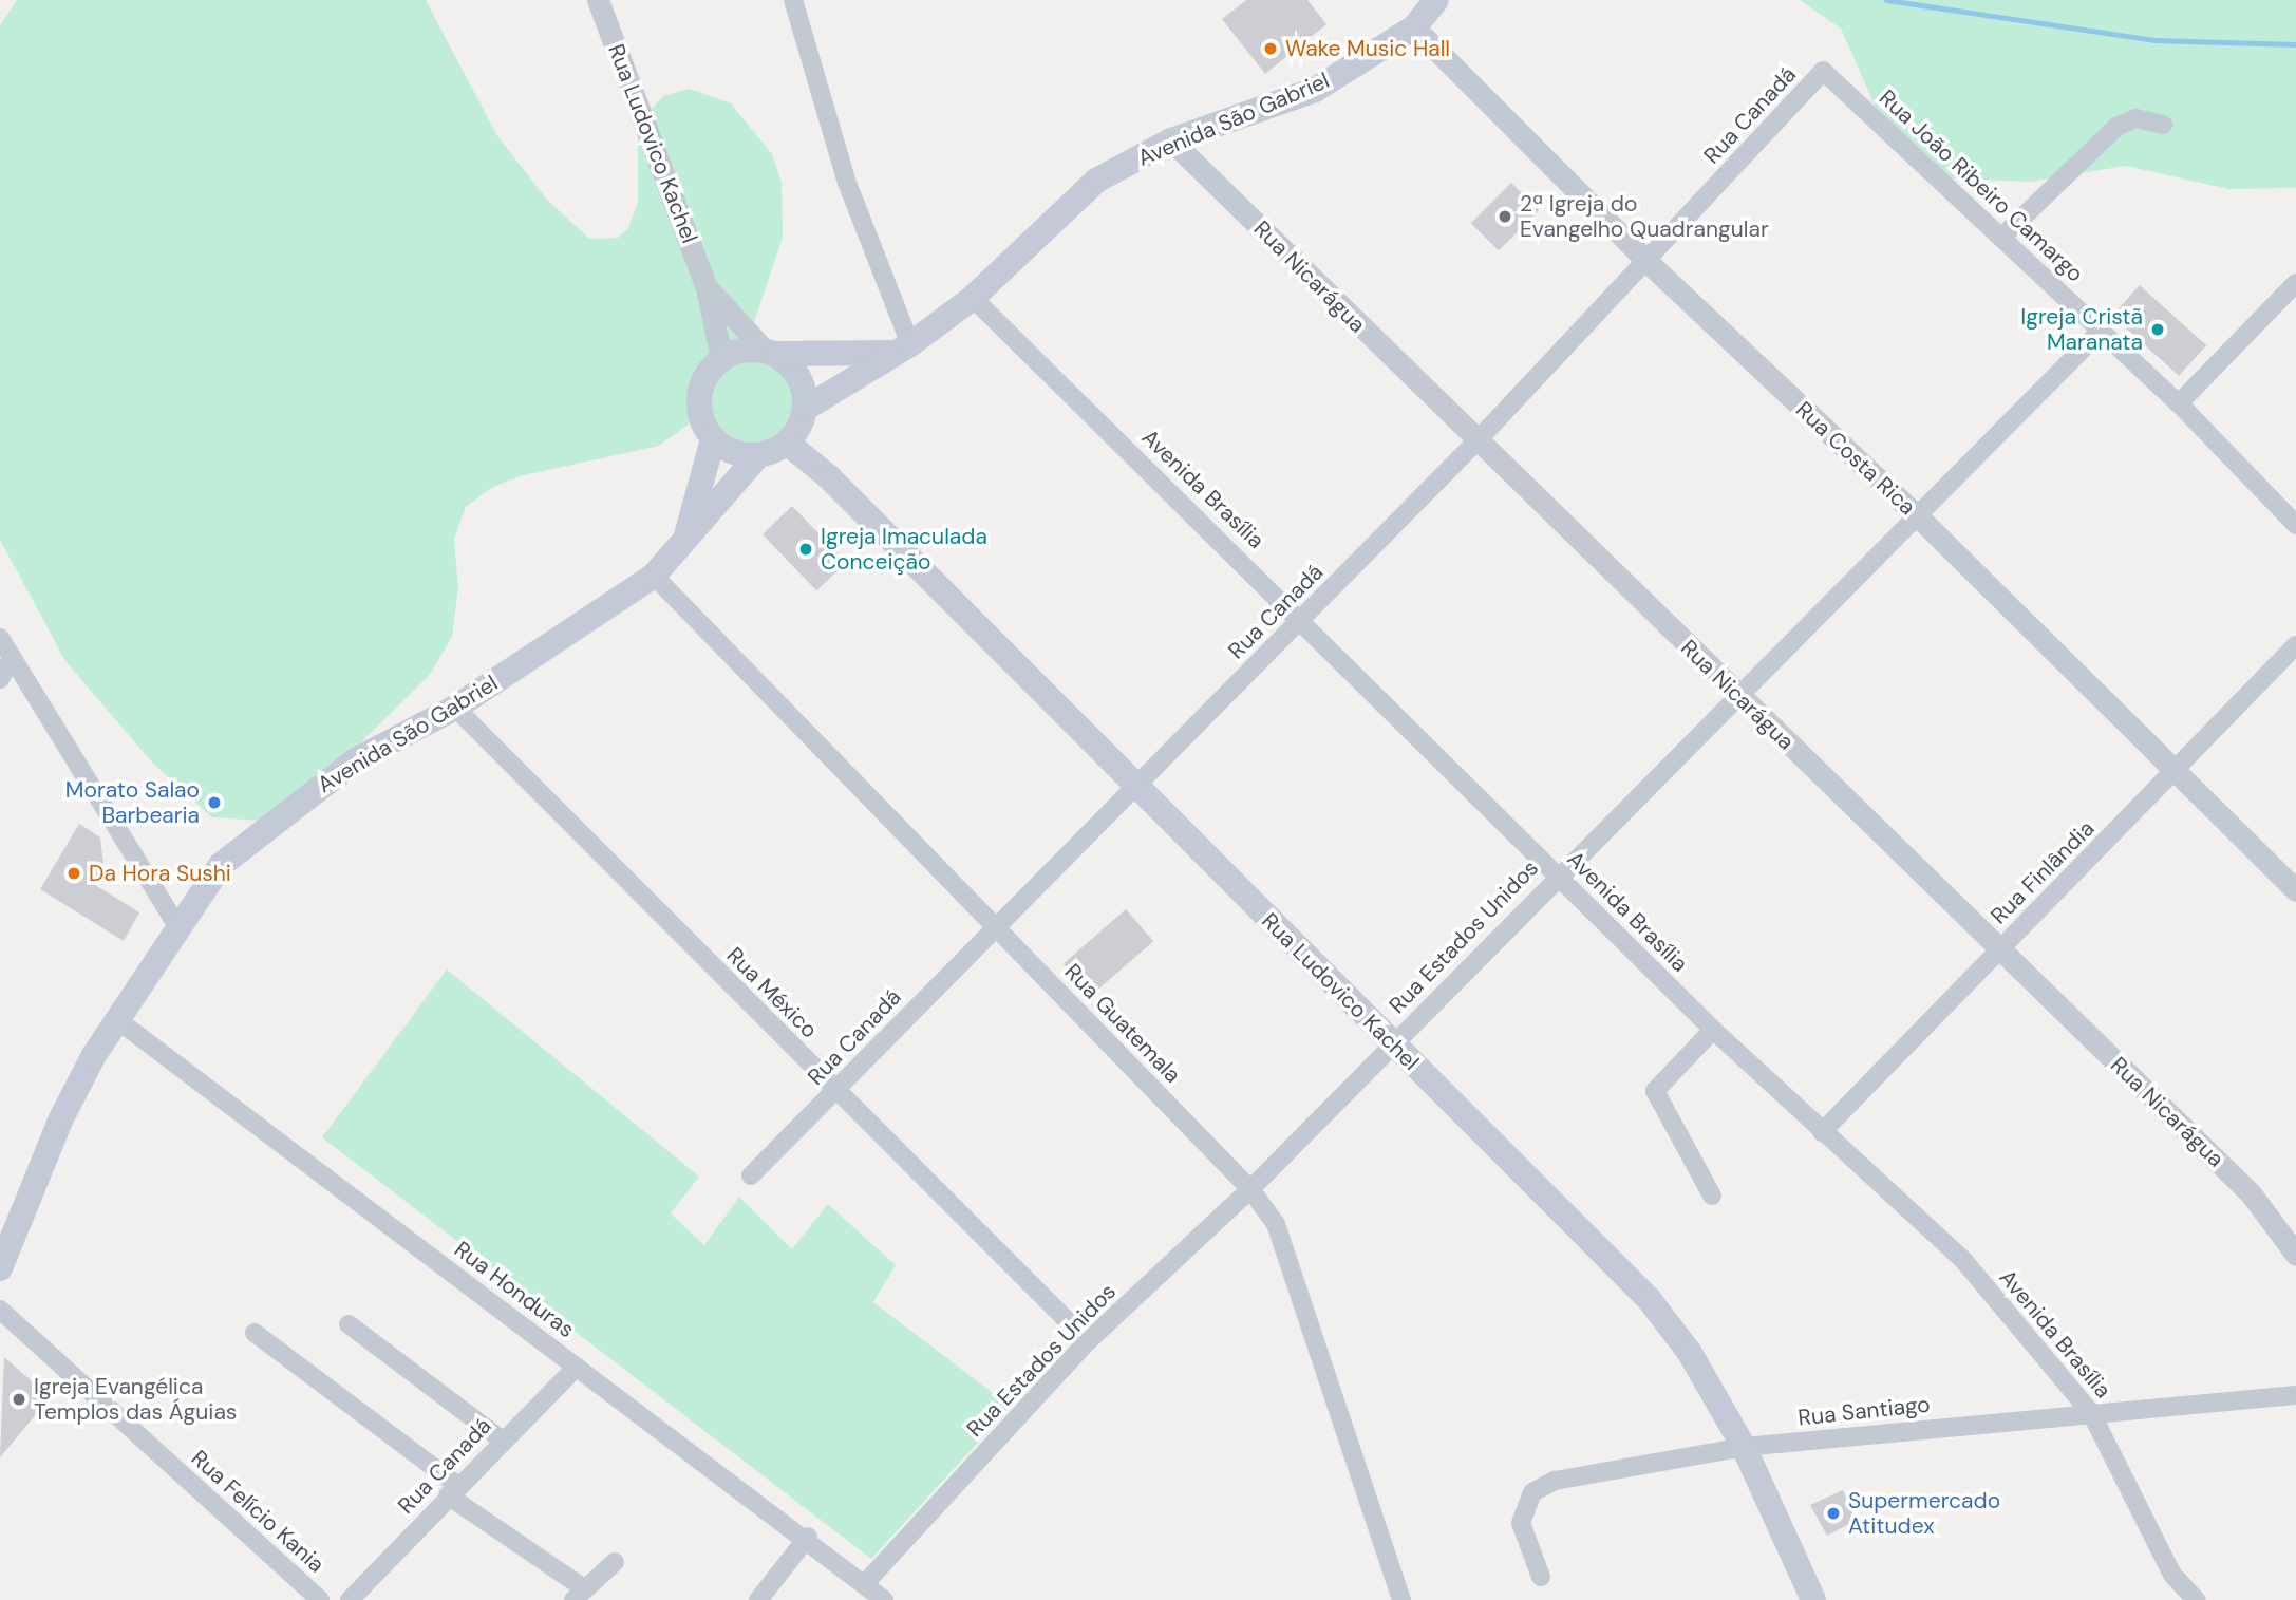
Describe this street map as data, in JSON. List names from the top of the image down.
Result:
{
  "streets": {
    "main road": ["Avenida São Gabriel", "Rua Ludovico Kachel"],
    "street": [
      "Rua Canadá",
      "Rua João Ribeiro Camargo",
      "Rua Nicarágua",
      "Rua Costa Rica",
      "Avenida Brasília",
      "Rua Finlândia",
      "Rua Estados Unidos",
      "Rua México",
      "Rua Guatemala",
      "Rua Honduras",
      "Rua Santiago",
      "Rua Felício Kania"
    ]
  },
  "crossings": [
    ["Rua Canadá", "Rua Ludovico Kachel"],
    ["Rua Canadá", "Rua João Ribeiro Camargo"],
    ["Rua Canadá", "Rua Nicarágua"],
    ["Rua Canadá", "Rua Costa Rica"],
    ["Rua Canadá", "Avenida Brasília"],
    ["Rua Canadá", "Rua México"],
    ["Rua Canadá", "Rua Guatemala"],
    ["Rua Canadá", "Rua Honduras"],
    ["Avenida São Gabriel", "Rua Ludovico Kachel"],
    ["Avenida São Gabriel", "Rua Nicarágua"],
    ["Avenida São Gabriel", "Rua Costa Rica"],
    ["Avenida São Gabriel", "Avenida Brasília"],
    ["Avenida São Gabriel", "Rua México"],
    ["Avenida São Gabriel", "Rua Guatemala"],
    ["Avenida São Gabriel", "Rua Honduras"],
    ["Rua Ludovico Kachel", "Rua Estados Unidos"],
    ["Rua Ludovico Kachel", "Rua Santiago"],
    ["Rua João Ribeiro Camargo", "Rua Estados Unidos"],
    ["Rua Nicarágua", "Rua Finlândia"],
    ["Rua Nicarágua", "Rua Estados Unidos"],
    ["Rua Costa Rica", "Rua Finlândia"],
    ["Rua Costa Rica", "Rua Estados Unidos"],
    ["Avenida Brasília", "Rua Finlândia"],
    ["Avenida Brasília", "Rua Estados Unidos"],
    ["Avenida Brasília", "Rua Santiago"],
    ["Rua Estados Unidos", "Rua México"],
    ["Rua Estados Unidos", "Rua Guatemala"],
    ["Rua Estados Unidos", "Rua Honduras"]
  ],
  "places": [
    "Wake Music Hall",
    "2ª Igreja do Evangelho Quadrangular",
    "Igreja Cristã Maranata",
    "Igreja Imaculada Conceição",
    "Morato Salao Barbearia",
    "Da Hora Sushi",
    "Igreja Evangélica Templos das Águias",
    "Supermercado Atitudex"
  ]
}
